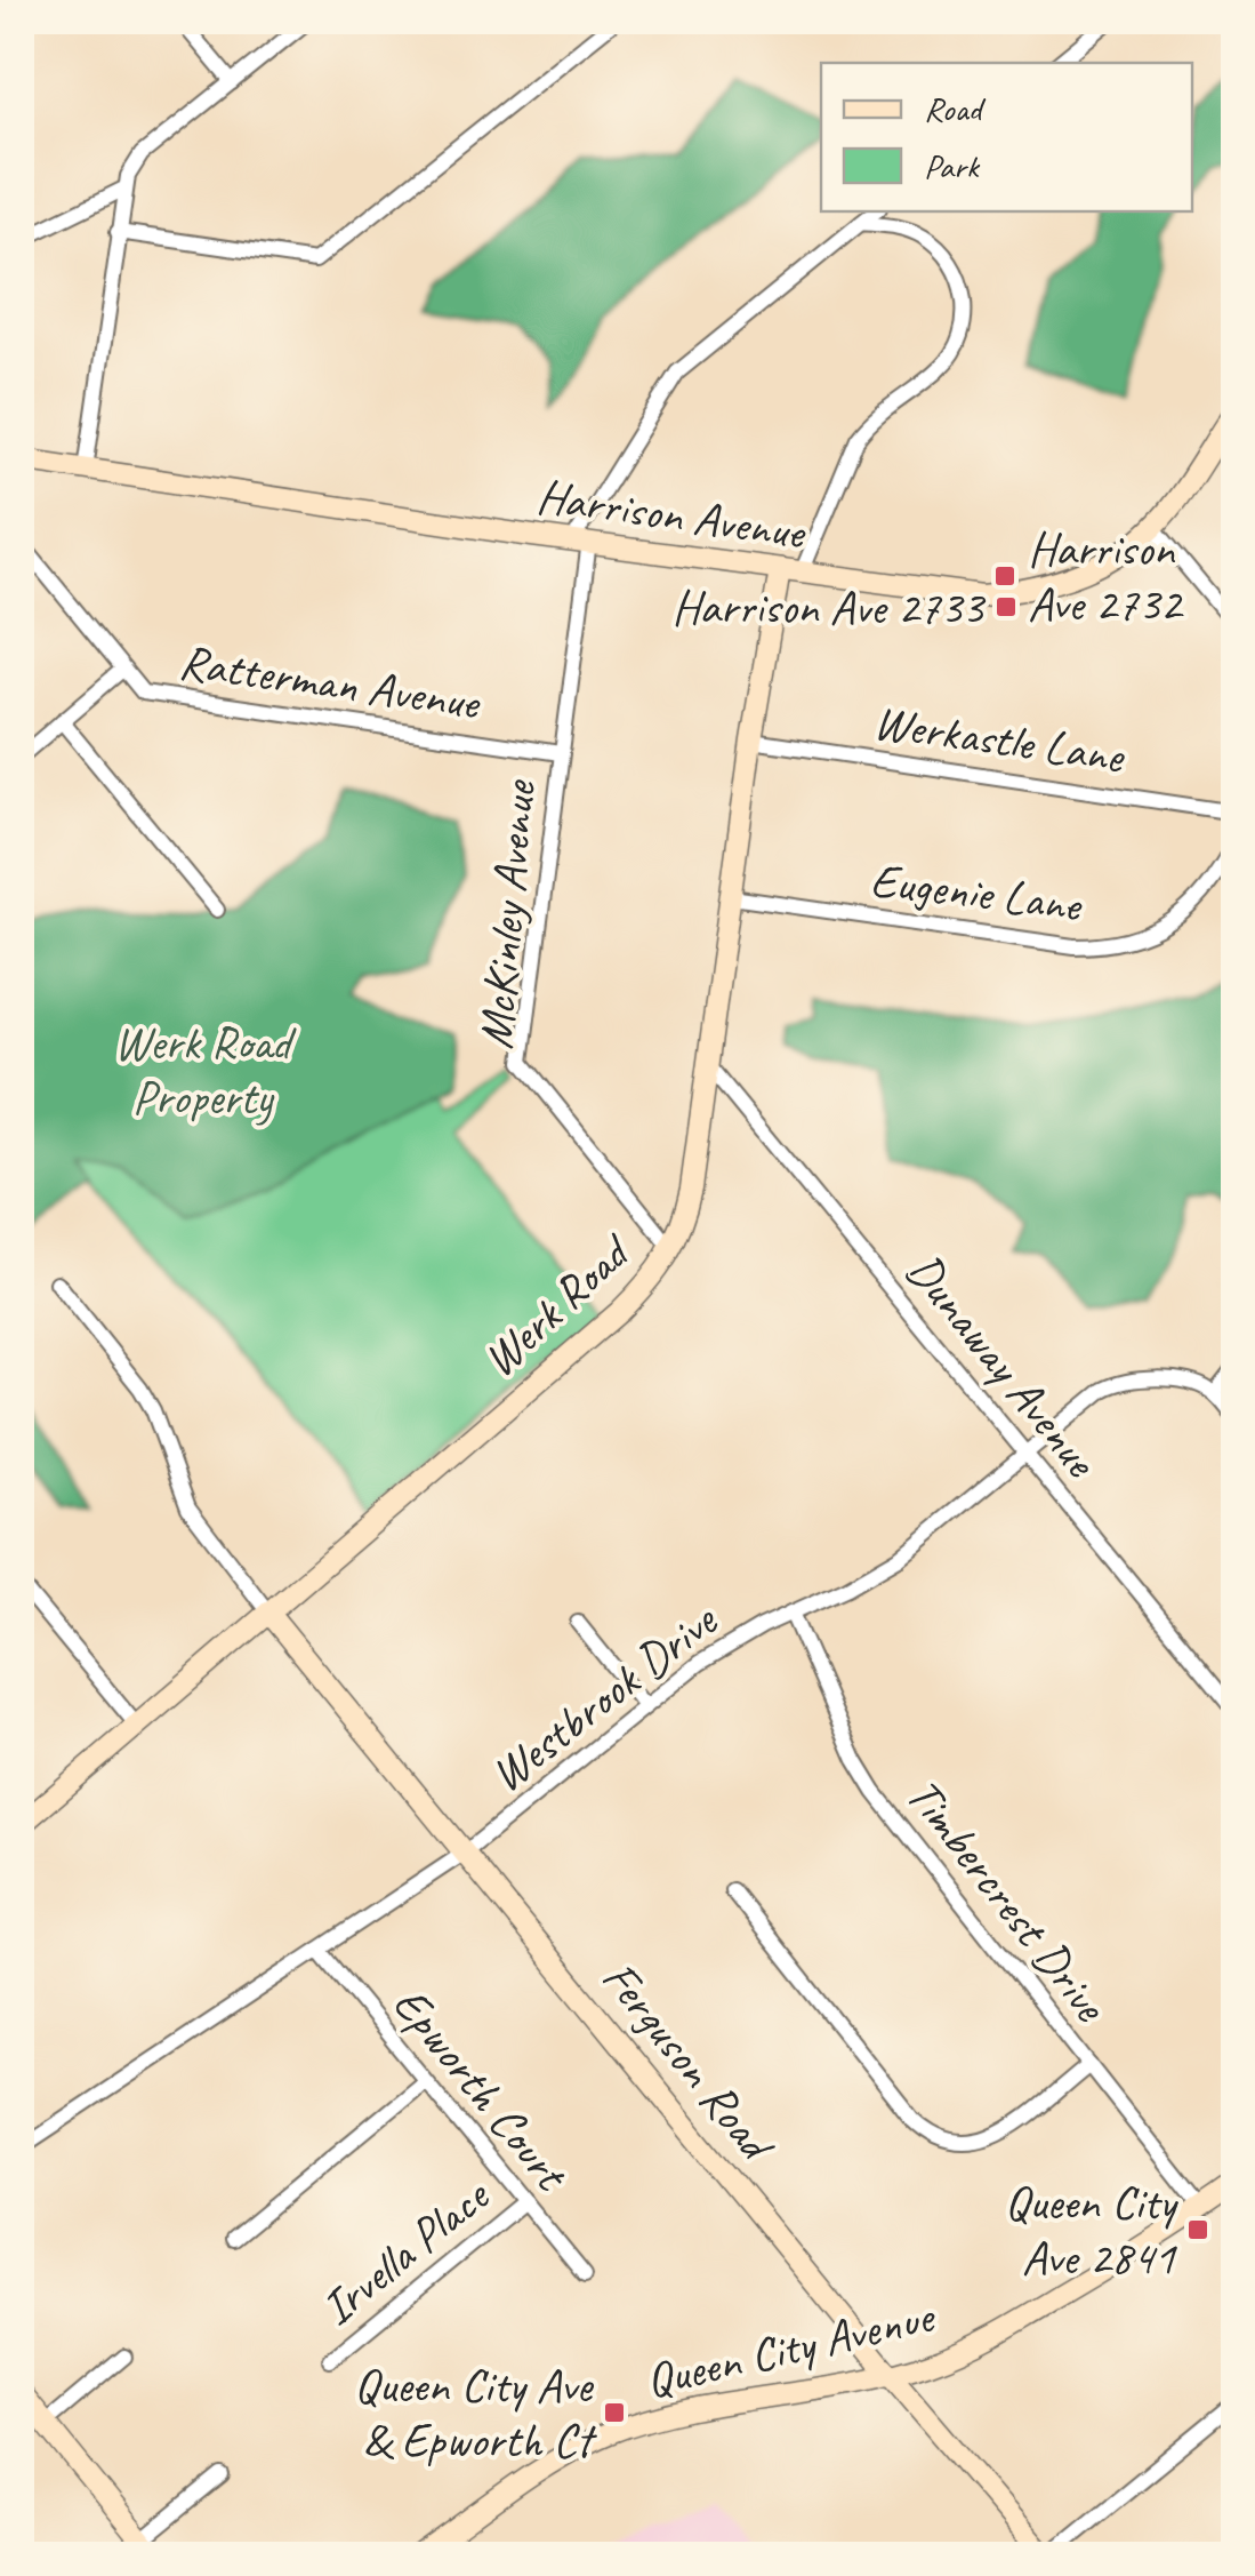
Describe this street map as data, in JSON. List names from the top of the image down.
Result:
{
  "streets": {
    "street": [
      "Harrison Avenue",
      "Ratterman Avenue",
      "Werkastle Lane",
      "Eugenie Lane",
      "McKinley Avenue",
      "Werk Road",
      "Dunaway Avenue",
      "Westbrook Drive",
      "Timbercrest Drive",
      "Ferguson Road",
      "Epworth Court",
      "Irvella Place",
      "Queen City Avenue"
    ]
  },
  "crossings": [
    ["Harrison Avenue", "McKinley Avenue"],
    ["Harrison Avenue", "Werk Road"],
    ["Ratterman Avenue", "McKinley Avenue"],
    ["Werkastle Lane", "Werk Road"],
    ["Eugenie Lane", "Werk Road"],
    ["McKinley Avenue", "Werk Road"],
    ["Werk Road", "Dunaway Avenue"],
    ["Werk Road", "Ferguson Road"],
    ["Dunaway Avenue", "Westbrook Drive"],
    ["Westbrook Drive", "Timbercrest Drive"],
    ["Westbrook Drive", "Ferguson Road"],
    ["Westbrook Drive", "Epworth Court"],
    ["Timbercrest Drive", "Queen City Avenue"],
    ["Ferguson Road", "Queen City Avenue"],
    ["Epworth Court", "Irvella Place"]
  ],
  "parks": ["Werk Road Property"],
  "places": {
    "transit": [
      "Harrison Ave 2732",
      "Harrison Ave 2733",
      "Queen City Ave 2841",
      "Queen City Ave & Epworth Ct"
    ]
  },
  "legend": ["Road", "Park"]
}
